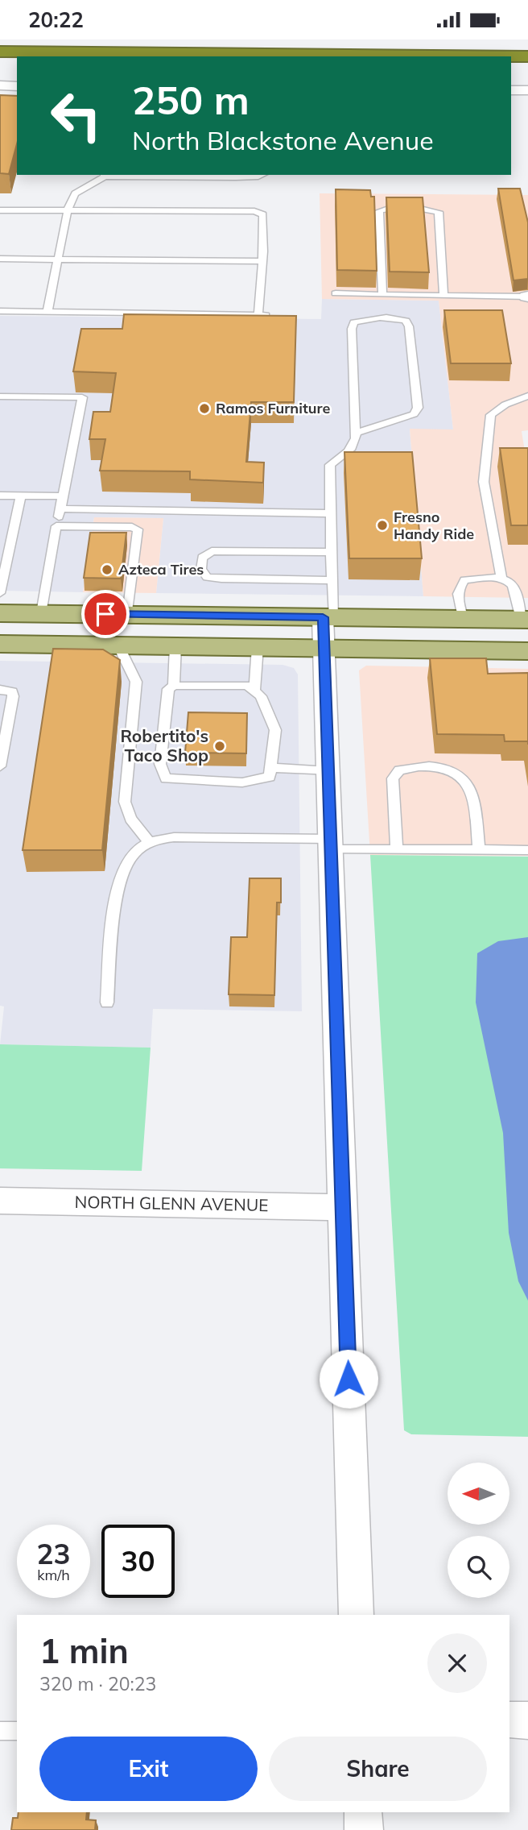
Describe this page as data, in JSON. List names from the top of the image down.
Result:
{
  "streets": {
    "street": ["NORTH GLENN AVENUE"]
  },
  "places": [
    "Ramos Furniture",
    "Fresno Handy Ride",
    "Azteca Tires",
    "Robertito's Taco Shop"
  ],
  "north": "left",
  "page": {
    "status": "20:22",
    "turn": ["250 m", "North Blackstone Avenue"],
    "speed": "23 km/h",
    "limit": "30",
    "heading": ["1 min", "320 m · 20:23"],
    "buttons": ["Exit", "Share"]
  }
}
